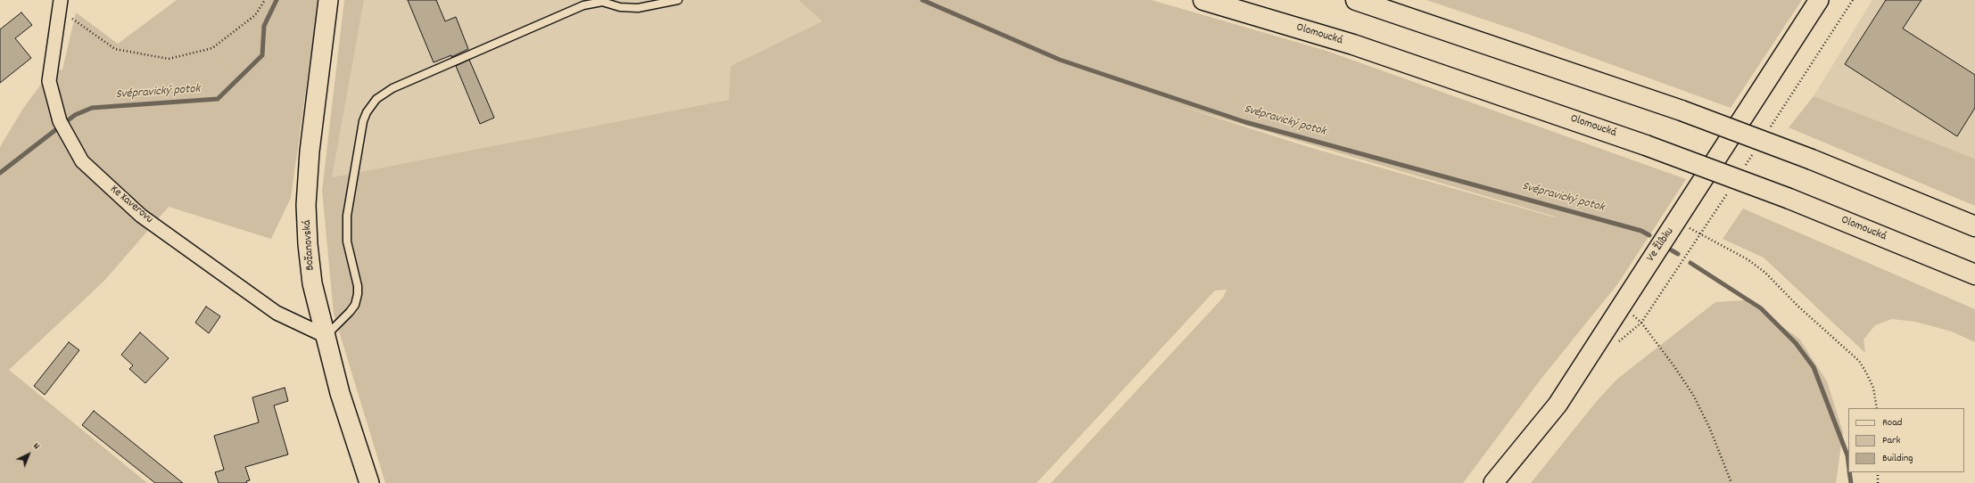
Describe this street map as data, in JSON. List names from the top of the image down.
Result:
{
  "streets": {
    "highway": ["Olomoucká"],
    "street": ["Ke Xaverovu", "Božanovská", "Ve Žlíbku"]
  },
  "crossings": [
    ["Ke Xaverovu", "Božanovská"]
  ],
  "water": ["Svépravický potok"],
  "legend": ["Road", "Park", "Building"],
  "north": "top right"
}
